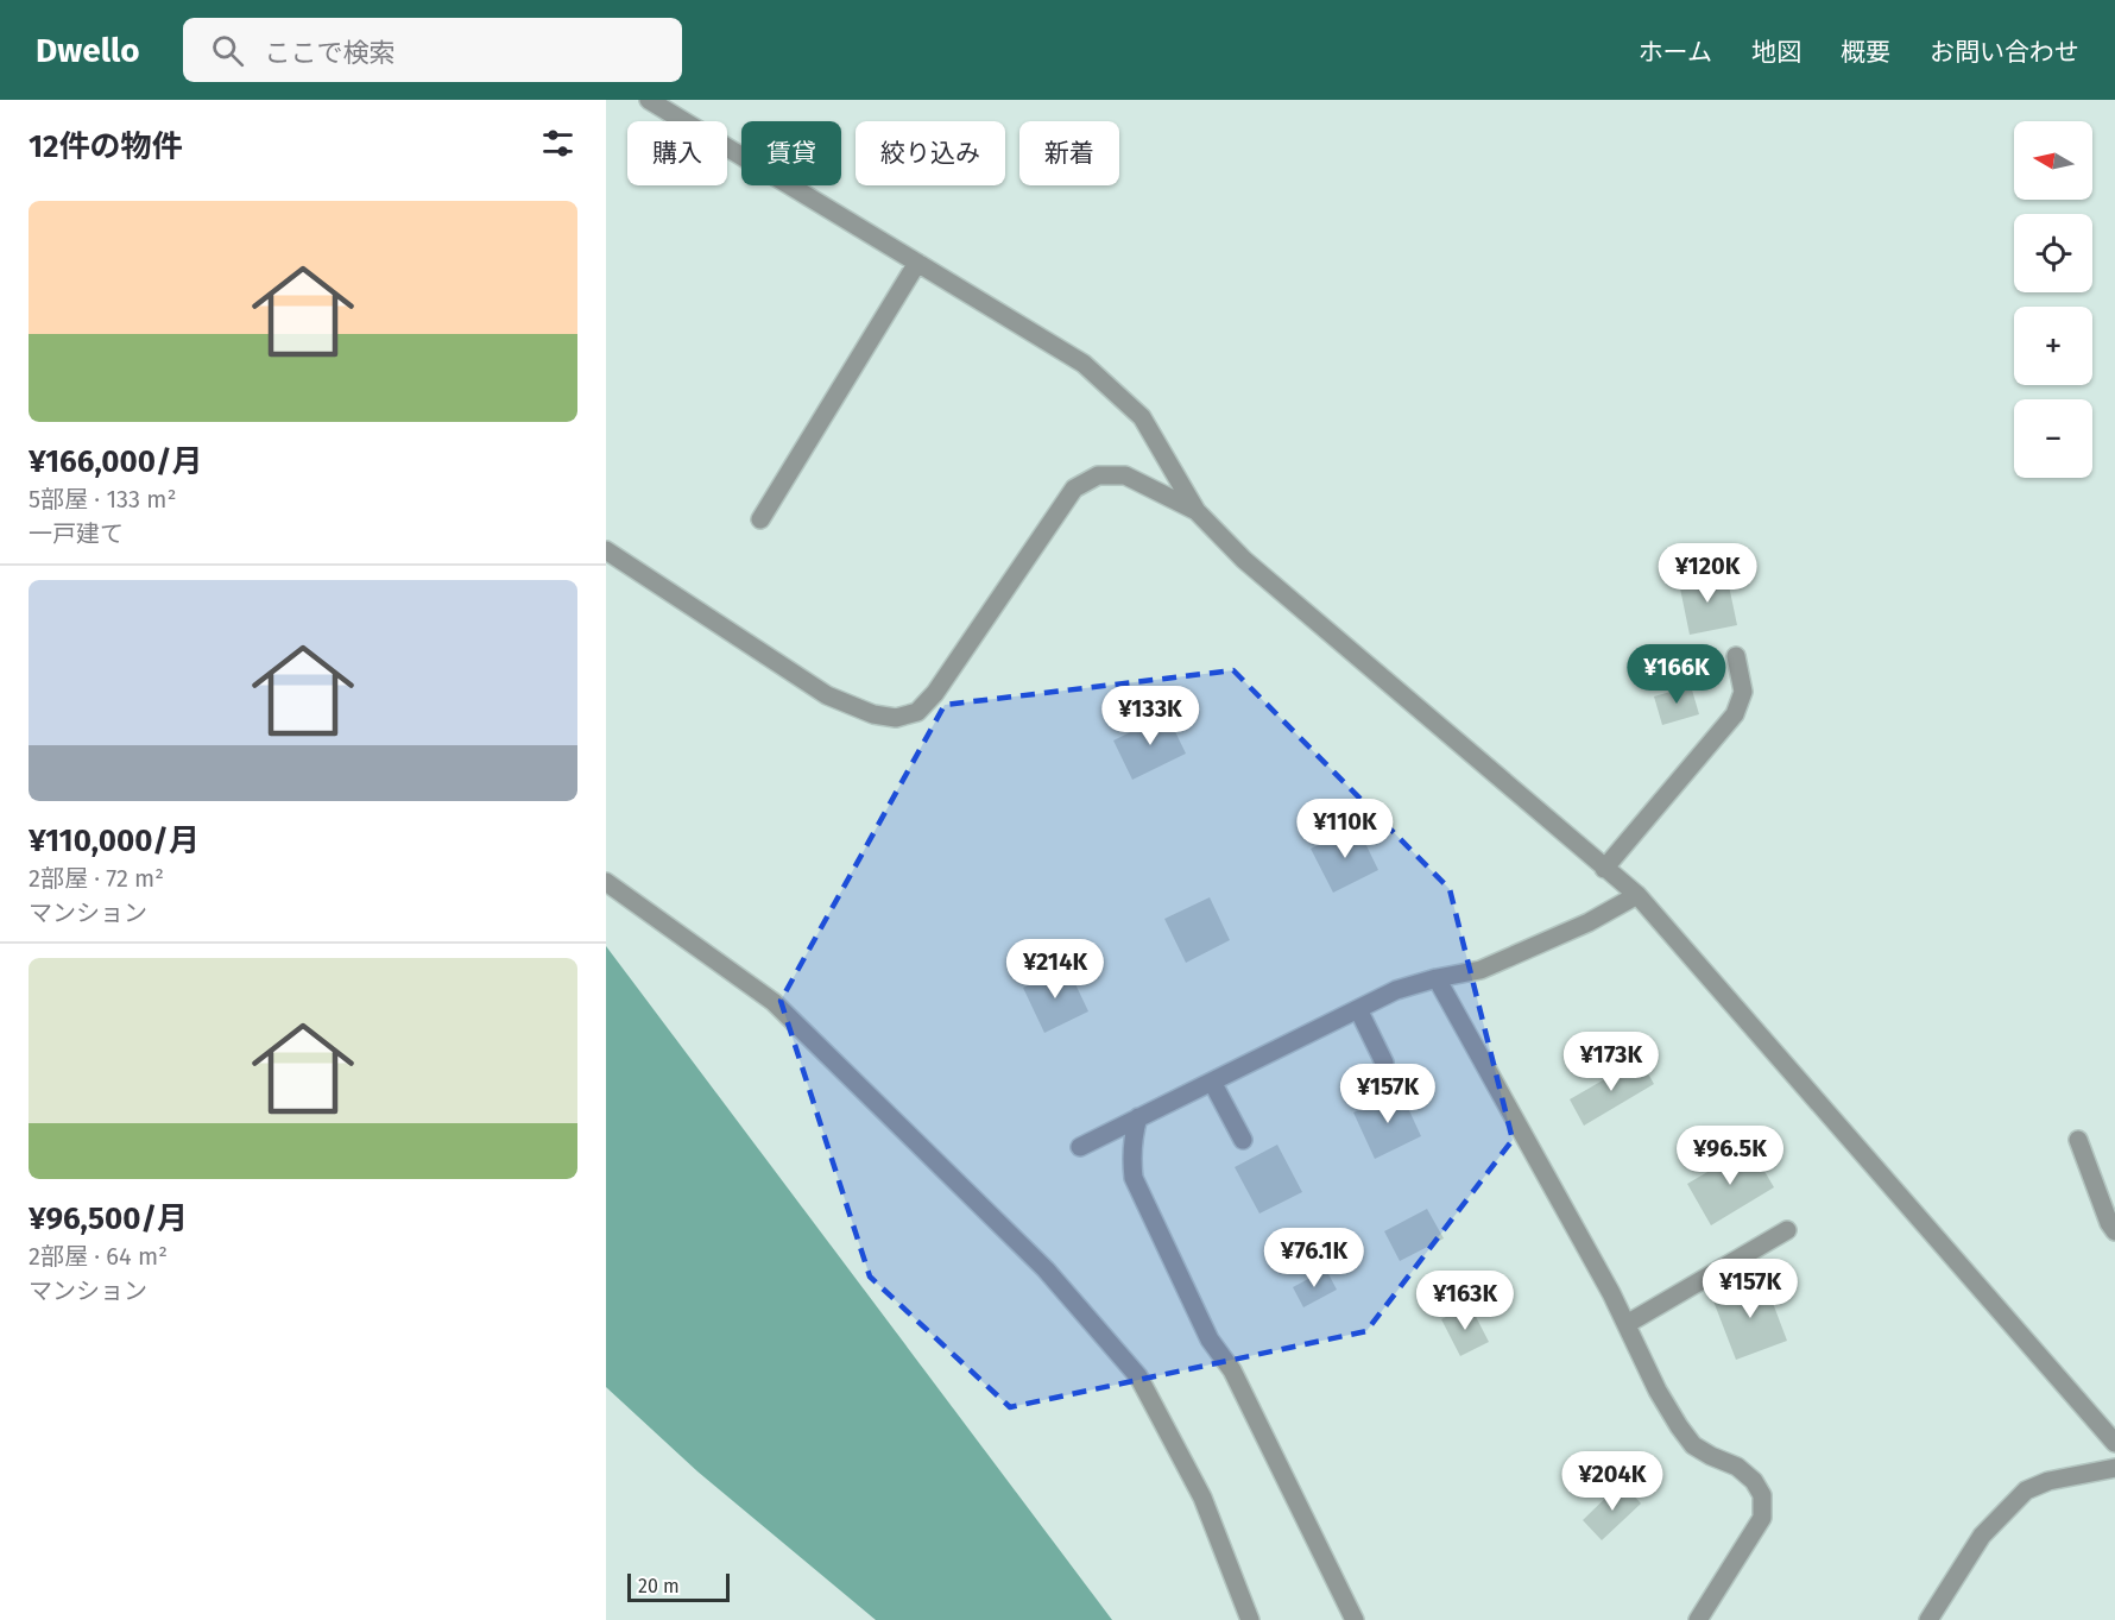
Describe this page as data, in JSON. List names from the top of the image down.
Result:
{
  "scale_bar": "20 m",
  "north": "left",
  "page": {
    "header": "Dwello",
    "search": "ここで検索",
    "nav": [
      "ホーム",
      "地図",
      "概要",
      "お問い合わせ"
    ],
    "heading": "12件の物件",
    "map_buttons": ["+", "−"],
    "chip": [
      "購入",
      "賃貸",
      "絞り込み",
      "新着"
    ],
    "list": [
      {
        "name": "¥166,000/月",
        "note": "5部屋 · 133 m² · 一戸建て"
      },
      {
        "name": "¥110,000/月",
        "note": "2部屋 · 72 m² · マンション"
      },
      {
        "name": "¥96,500/月",
        "note": "2部屋 · 64 m² · マンション"
      }
    ],
    "price": [
      "¥120K",
      "¥166K",
      "¥133K",
      "¥110K",
      "¥214K",
      "¥173K",
      "¥157K",
      "¥96.5K",
      "¥76.1K",
      "¥157K",
      "¥163K",
      "¥204K"
    ],
    "scale": "20 m"
  }
}
